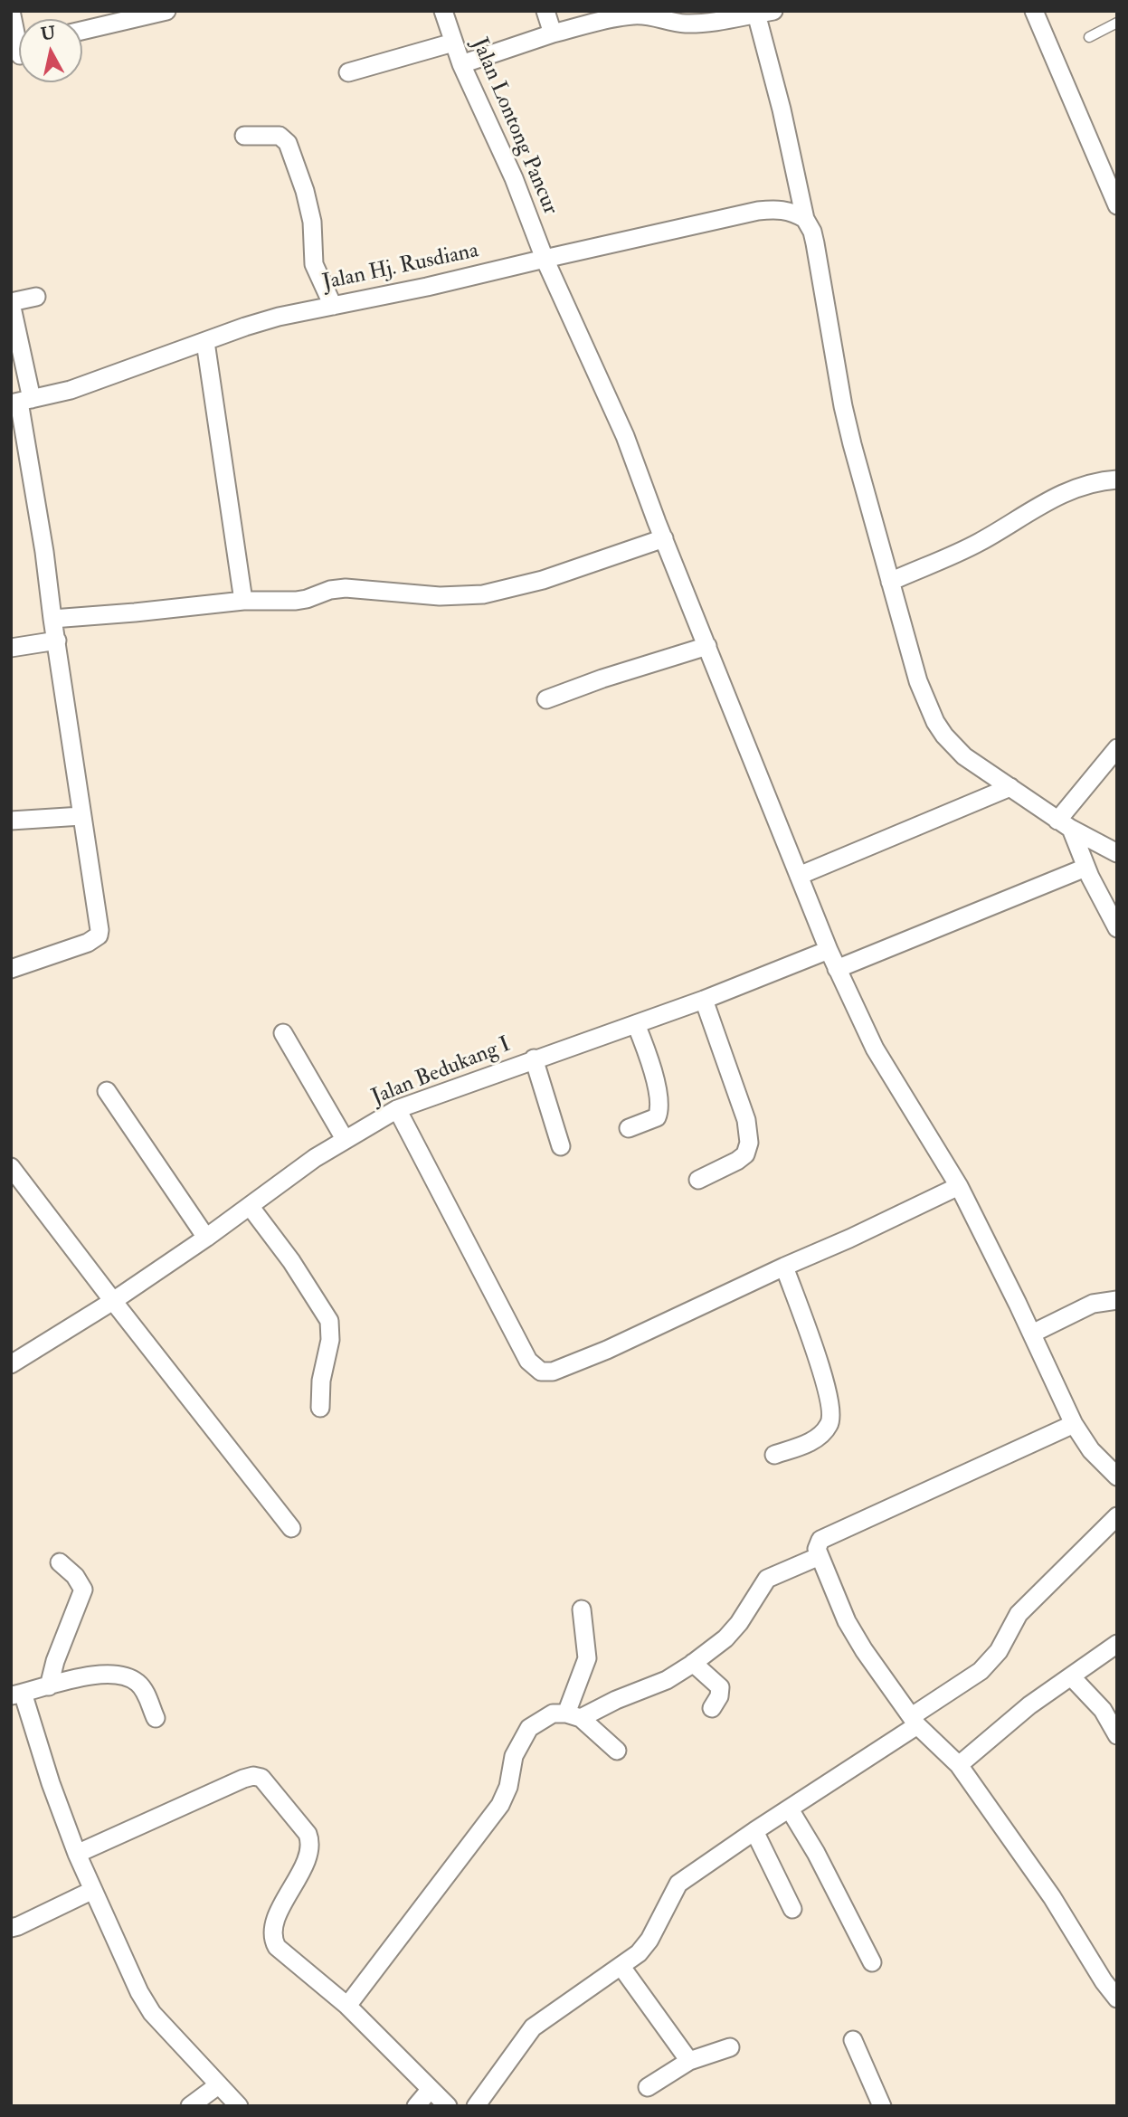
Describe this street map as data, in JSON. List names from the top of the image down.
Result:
{
  "streets": {
    "street": ["Jalan Lontong Pancur", "Jalan Hj. Rusdiana", "Jalan Bedukang I"]
  },
  "crossings": [
    ["Jalan Lontong Pancur", "Jalan Hj. Rusdiana"],
    ["Jalan Lontong Pancur", "Jalan Bedukang I"]
  ],
  "north": "top"
}
